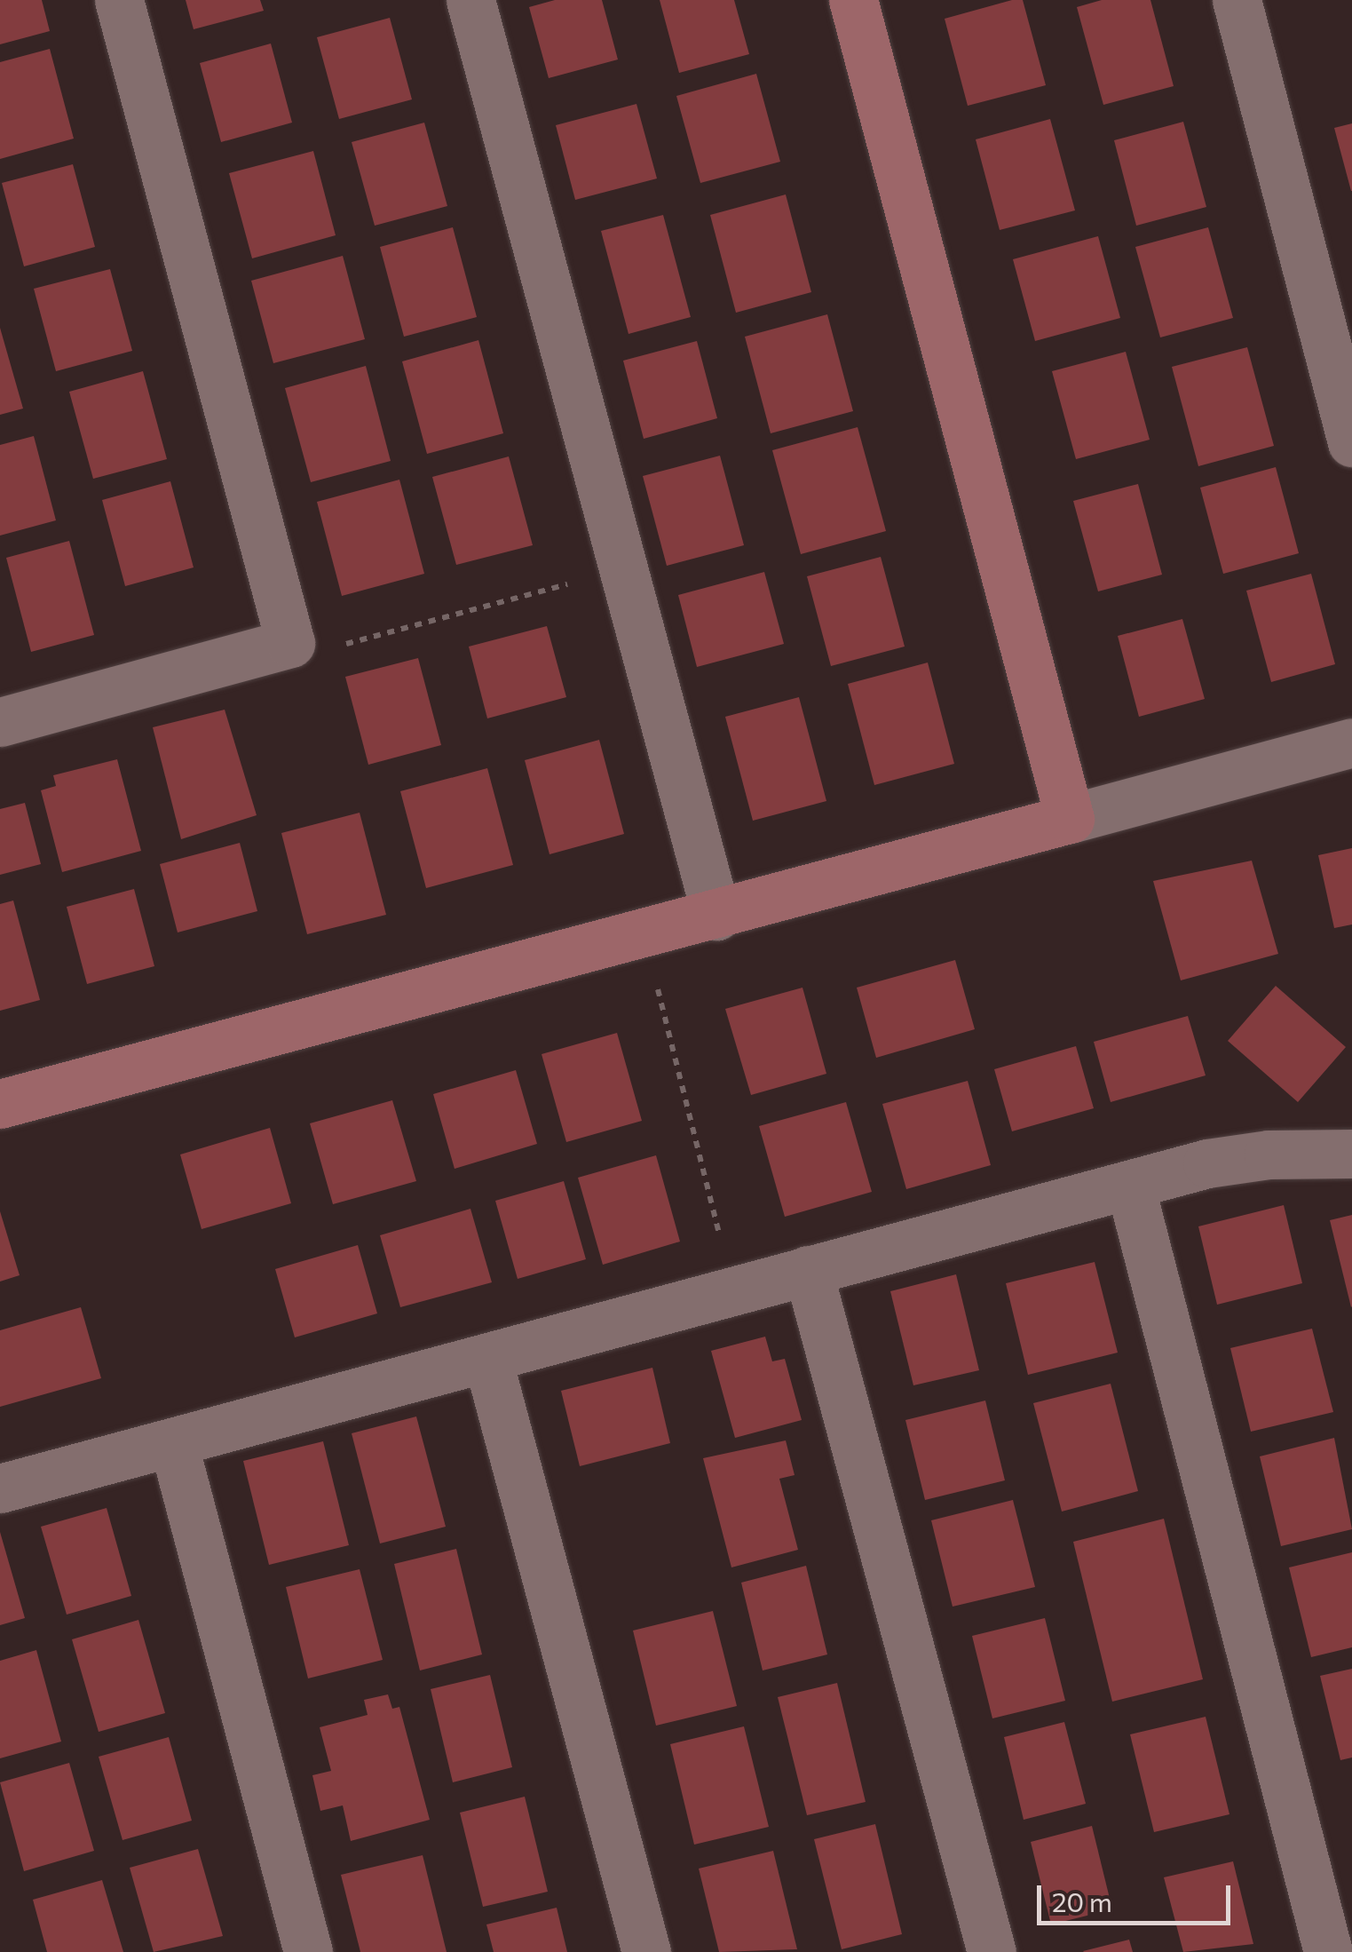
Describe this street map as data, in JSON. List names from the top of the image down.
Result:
{
  "scale_bar": "20 m"
}
